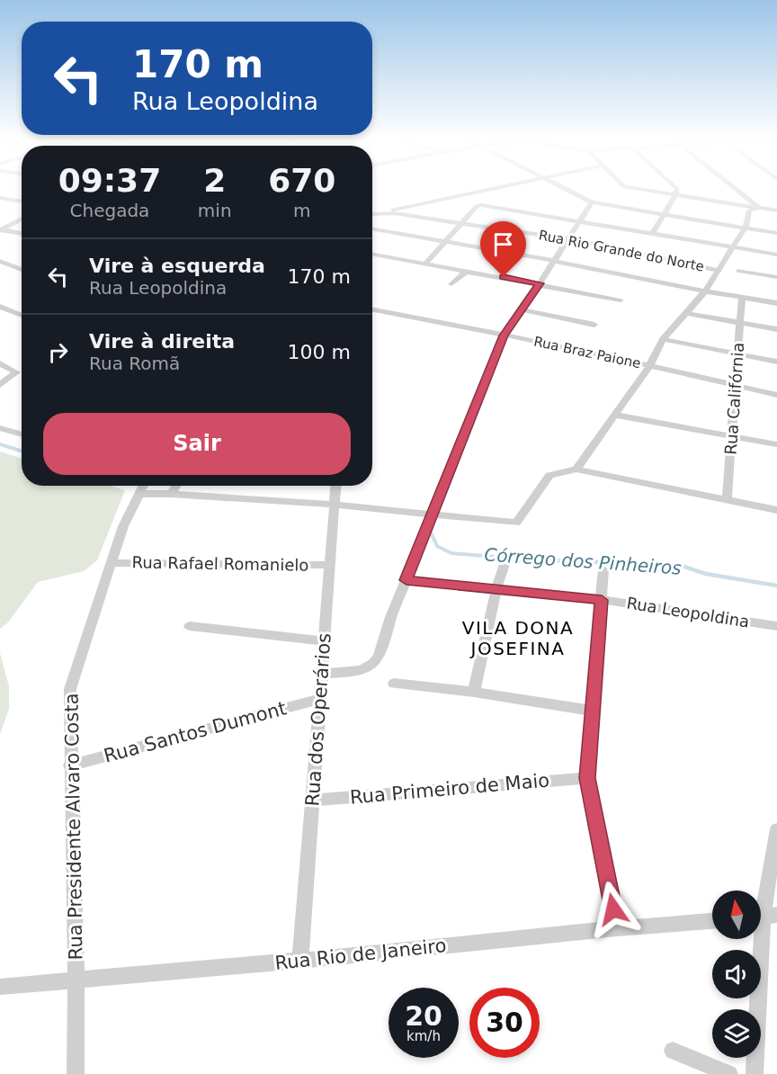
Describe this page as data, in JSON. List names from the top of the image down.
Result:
{
  "streets": {
    "street": [
      "Rua Rio Grande do Norte",
      "Rua Braz Paione",
      "Rua Califórnia",
      "Rua Rafael Romanielo",
      "Rua Leopoldina",
      "Rua dos Operários",
      "Rua Santos Dumont",
      "Rua Primeiro de Maio",
      "Rua Presidente Alvaro Costa",
      "Rua Rio de Janeiro"
    ]
  },
  "crossings": [
    ["Rua Braz Paione", "Rua Califórnia"],
    ["Rua Rafael Romanielo", "Rua dos Operários"],
    ["Rua Rafael Romanielo", "Rua Presidente Alvaro Costa"],
    ["Rua dos Operários", "Rua Santos Dumont"],
    ["Rua dos Operários", "Rua Primeiro de Maio"],
    ["Rua dos Operários", "Rua Rio de Janeiro"],
    ["Rua Santos Dumont", "Rua Presidente Alvaro Costa"],
    ["Rua Presidente Alvaro Costa", "Rua Rio de Janeiro"]
  ],
  "districts": ["VILA DONA JOSEFINA"],
  "water": ["Córrego dos Pinheiros"],
  "north": "top",
  "page": {
    "turn": ["170 m", "Rua Leopoldina"],
    "eta": [
      "09:37",
      "Chegada",
      "2",
      "min",
      "670",
      "m"
    ],
    "list": [
      {
        "name": "Vire à esquerda",
        "note": "Rua Leopoldina",
        "value": "170 m"
      },
      {
        "name": "Vire à direita",
        "note": "Rua Romã",
        "value": "100 m"
      }
    ],
    "buttons": "Sair",
    "speed": "20 km/h",
    "limit": "30"
  }
}
